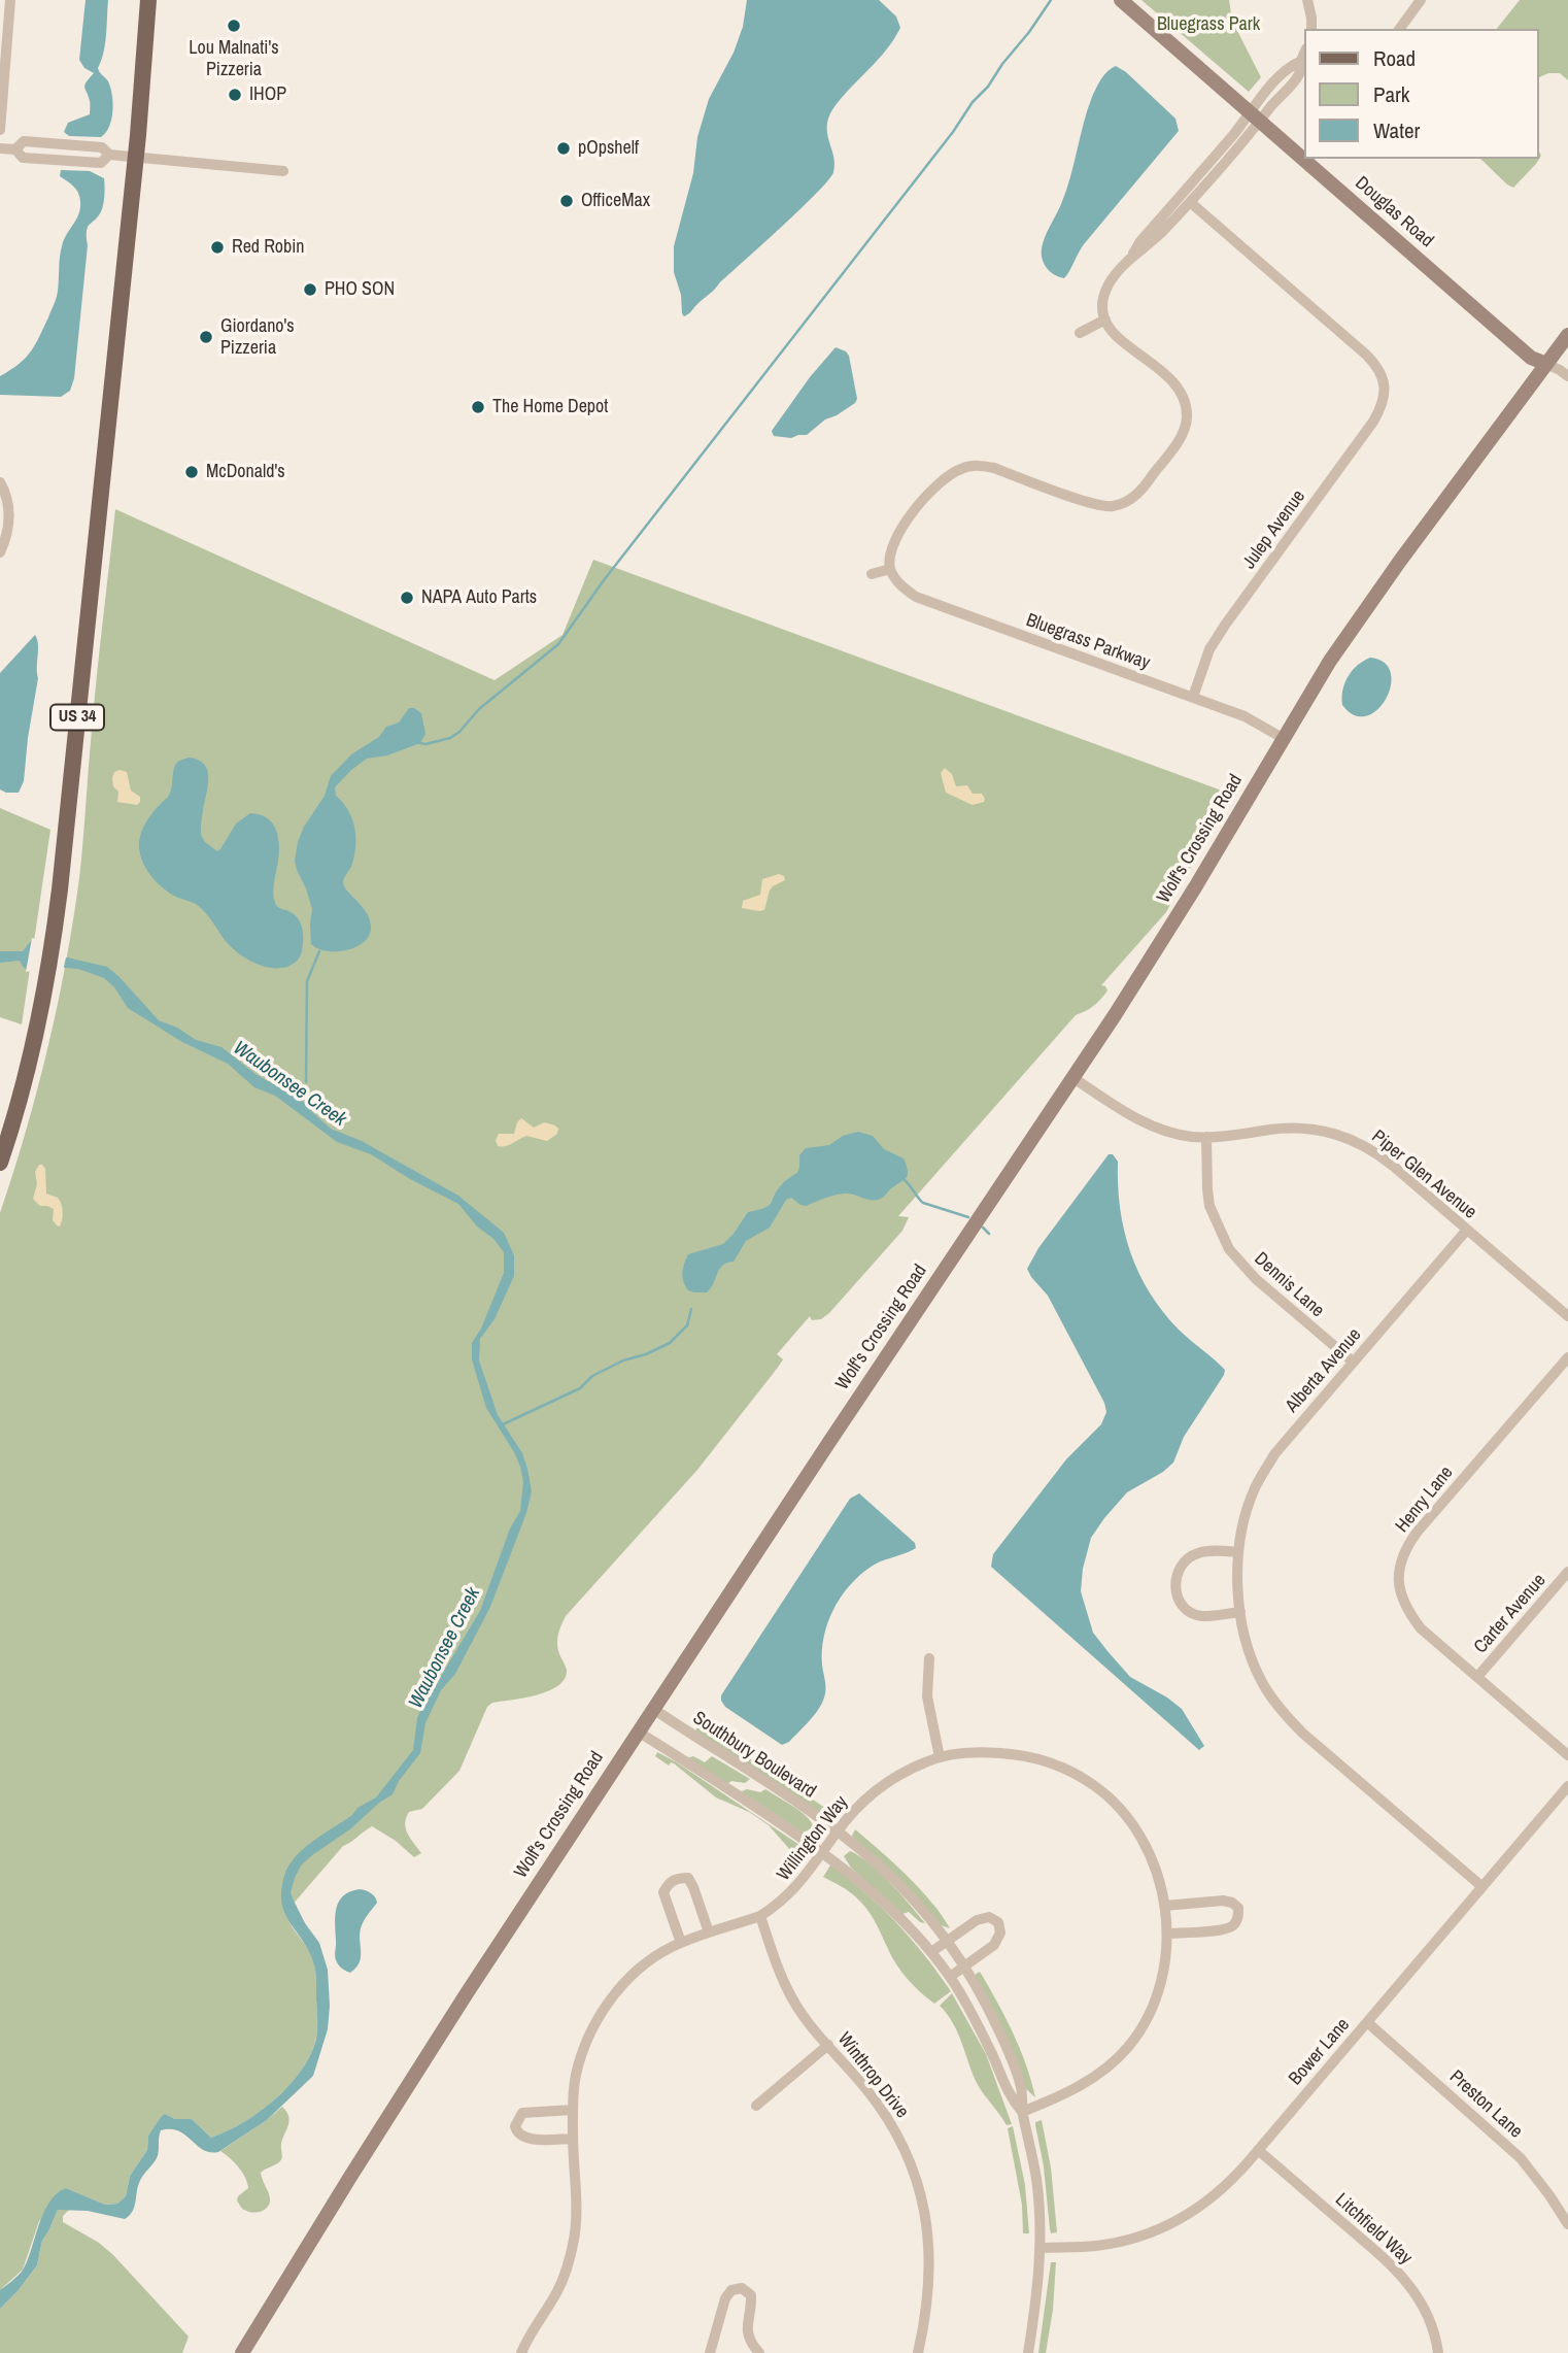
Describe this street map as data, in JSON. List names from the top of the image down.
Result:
{
  "streets": {
    "main road": ["Douglas Road", "US 34", "Wolf's Crossing Road"],
    "street": [
      "Julep Avenue",
      "Bluegrass Parkway",
      "Piper Glen Avenue",
      "Dennis Lane",
      "Alberta Avenue",
      "Henry Lane",
      "Carter Avenue",
      "Southbury Boulevard",
      "Willington Way",
      "Bower Lane",
      "Winthrop Drive",
      "Preston Lane",
      "Litchfield Way"
    ]
  },
  "crossings": [
    ["Douglas Road", "Wolf's Crossing Road"],
    ["Julep Avenue", "Bluegrass Parkway"],
    ["Bluegrass Parkway", "Wolf's Crossing Road"],
    ["Wolf's Crossing Road", "Piper Glen Avenue"],
    ["Wolf's Crossing Road", "Southbury Boulevard"],
    ["Piper Glen Avenue", "Dennis Lane"],
    ["Piper Glen Avenue", "Alberta Avenue"],
    ["Dennis Lane", "Alberta Avenue"],
    ["Alberta Avenue", "Bower Lane"],
    ["Henry Lane", "Carter Avenue"],
    ["Southbury Boulevard", "Willington Way"],
    ["Southbury Boulevard", "Bower Lane"],
    ["Willington Way", "Winthrop Drive"],
    ["Bower Lane", "Preston Lane"],
    ["Bower Lane", "Litchfield Way"]
  ],
  "water": ["Waubonsee Creek"],
  "parks": ["Bluegrass Park"],
  "places": [
    "Lou Malnati's Pizzeria",
    "IHOP",
    "pOpshelf",
    "OfficeMax",
    "Red Robin",
    "PHO SON",
    "Giordano's Pizzeria",
    "The Home Depot",
    "McDonald's",
    "NAPA Auto Parts"
  ],
  "legend": ["Road", "Park", "Water"]
}
